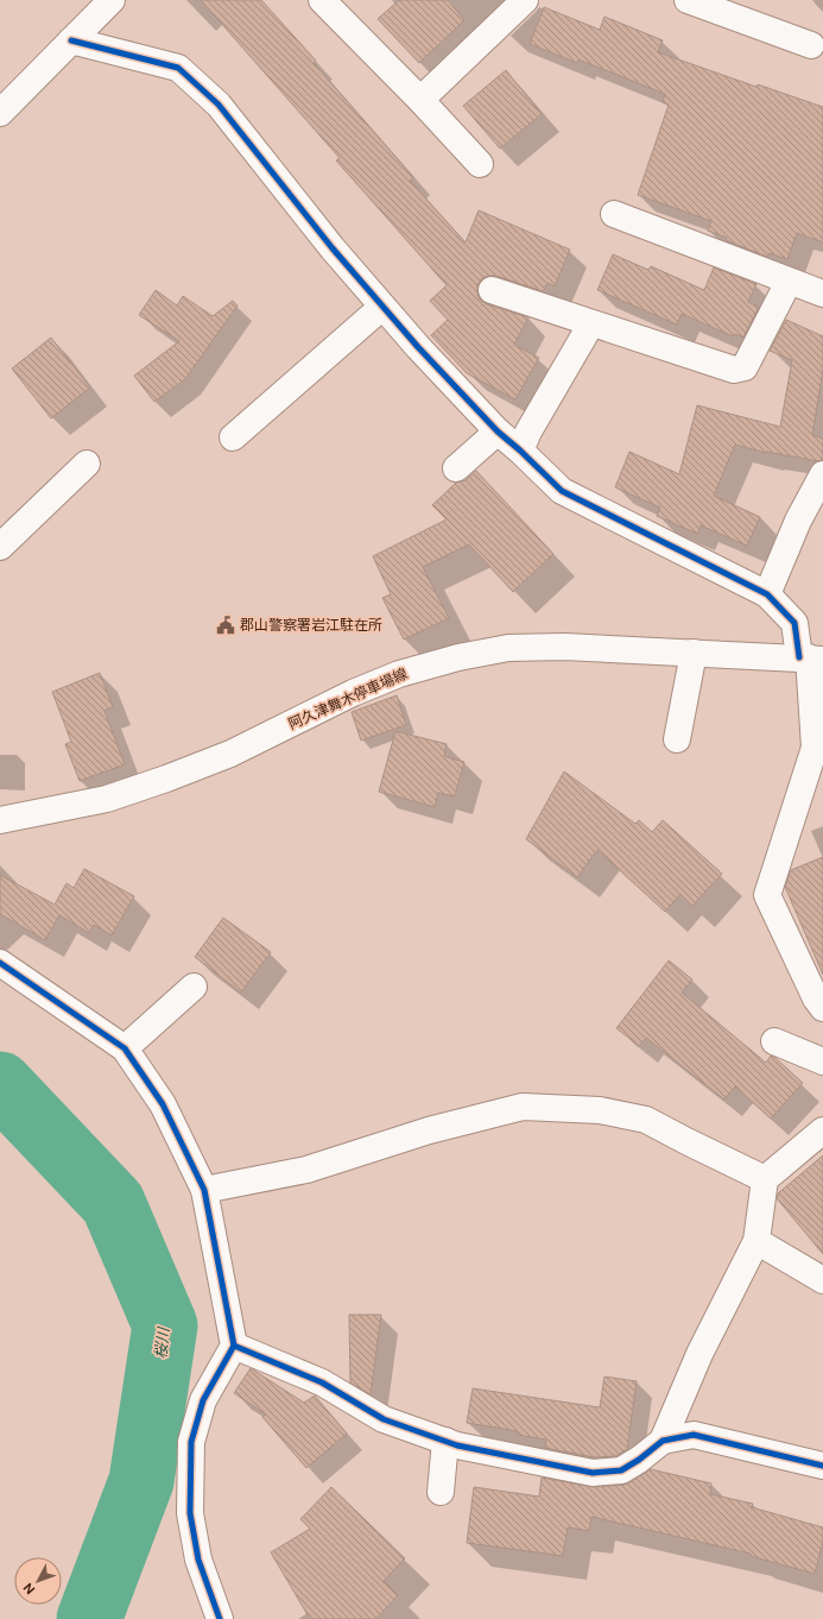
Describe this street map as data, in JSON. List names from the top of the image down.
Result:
{
  "streets": {
    "street": ["阿久津舞木停車場線"]
  },
  "water": ["桜川"],
  "places": {
    "public building": ["郡山警察署岩江駐在所"]
  },
  "north": "bottom left"
}
